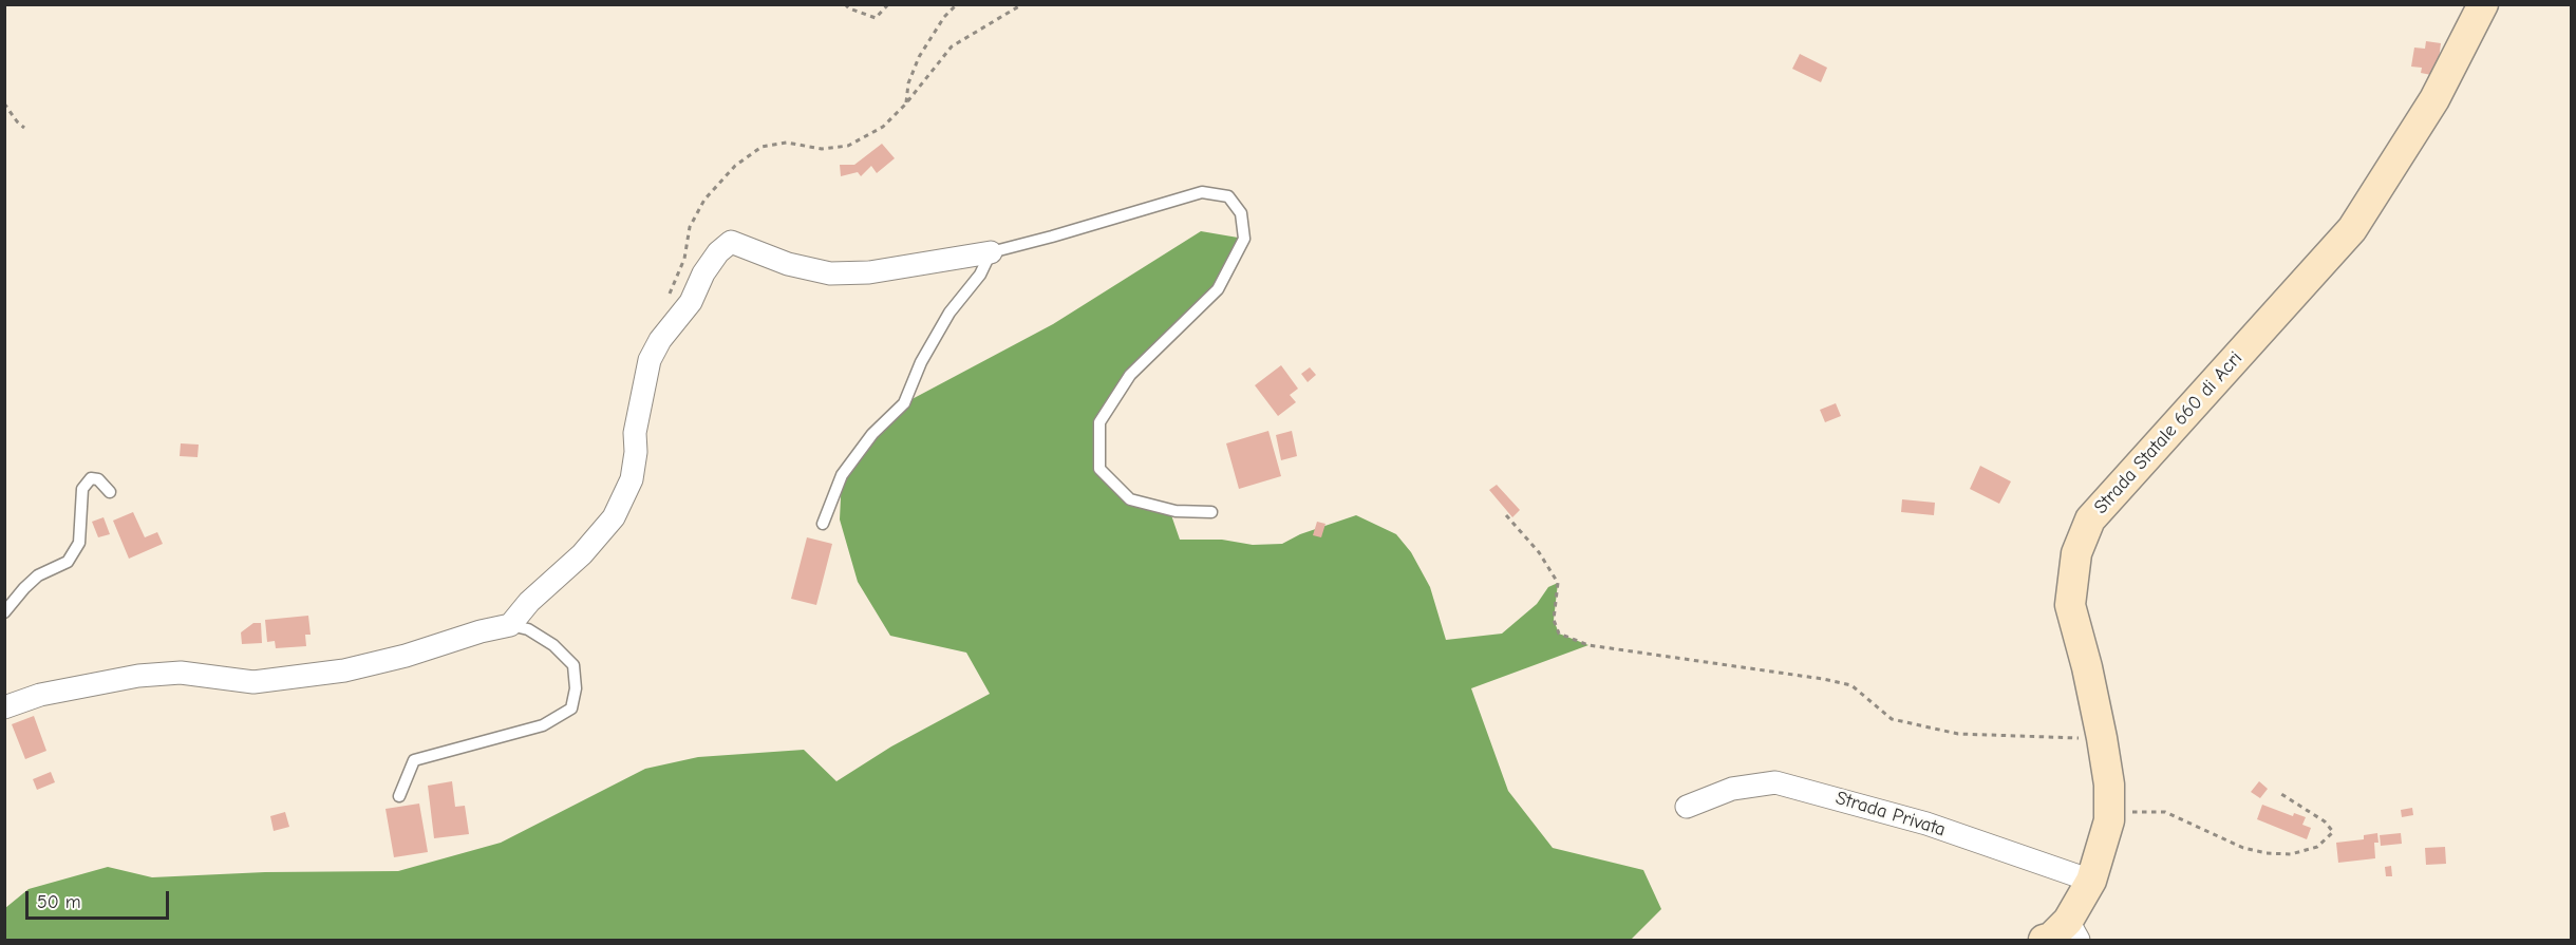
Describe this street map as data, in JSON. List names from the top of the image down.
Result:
{
  "streets": {
    "main road": ["Strada Statale 660 di Acri"],
    "street": ["Strada Privata"]
  },
  "crossings": [
    ["Strada Statale 660 di Acri", "Strada Privata"]
  ],
  "scale_bar": "50 m"
}
